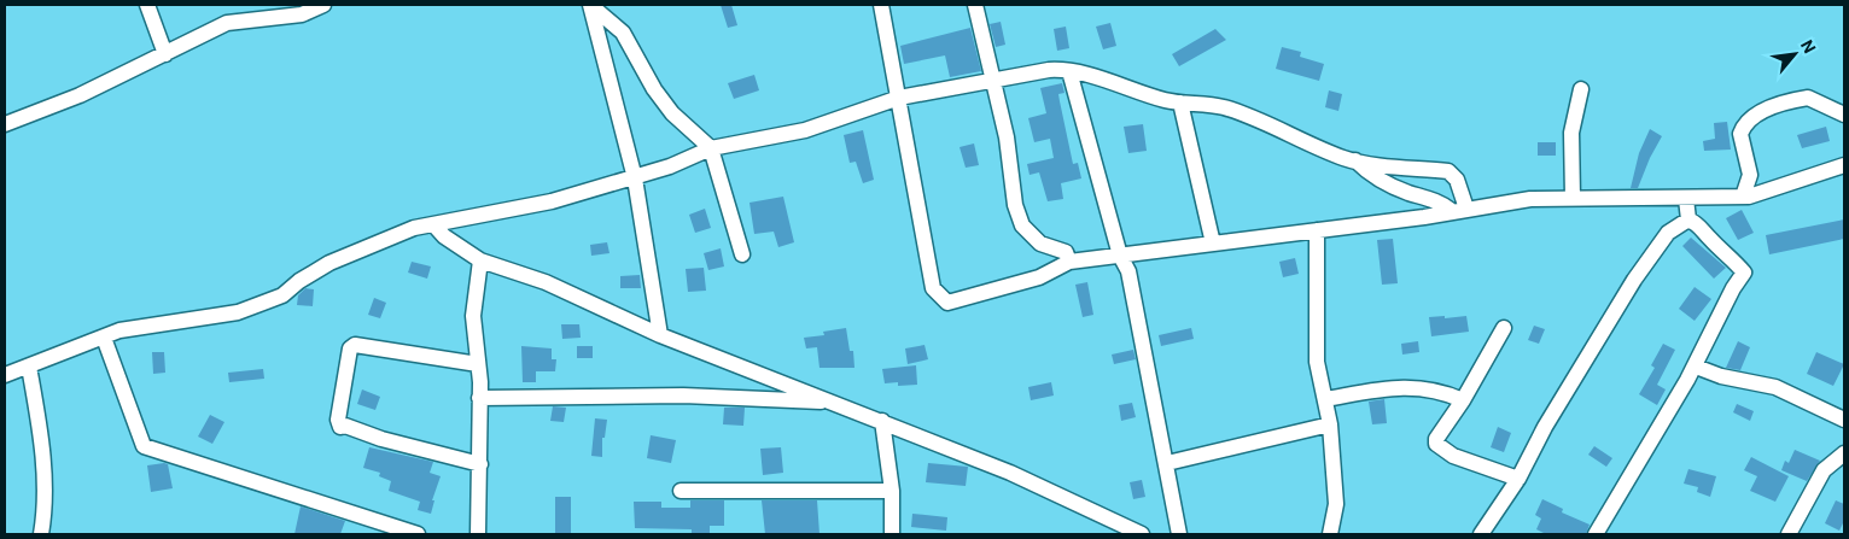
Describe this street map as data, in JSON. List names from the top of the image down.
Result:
{
  "north": "top right"
}
